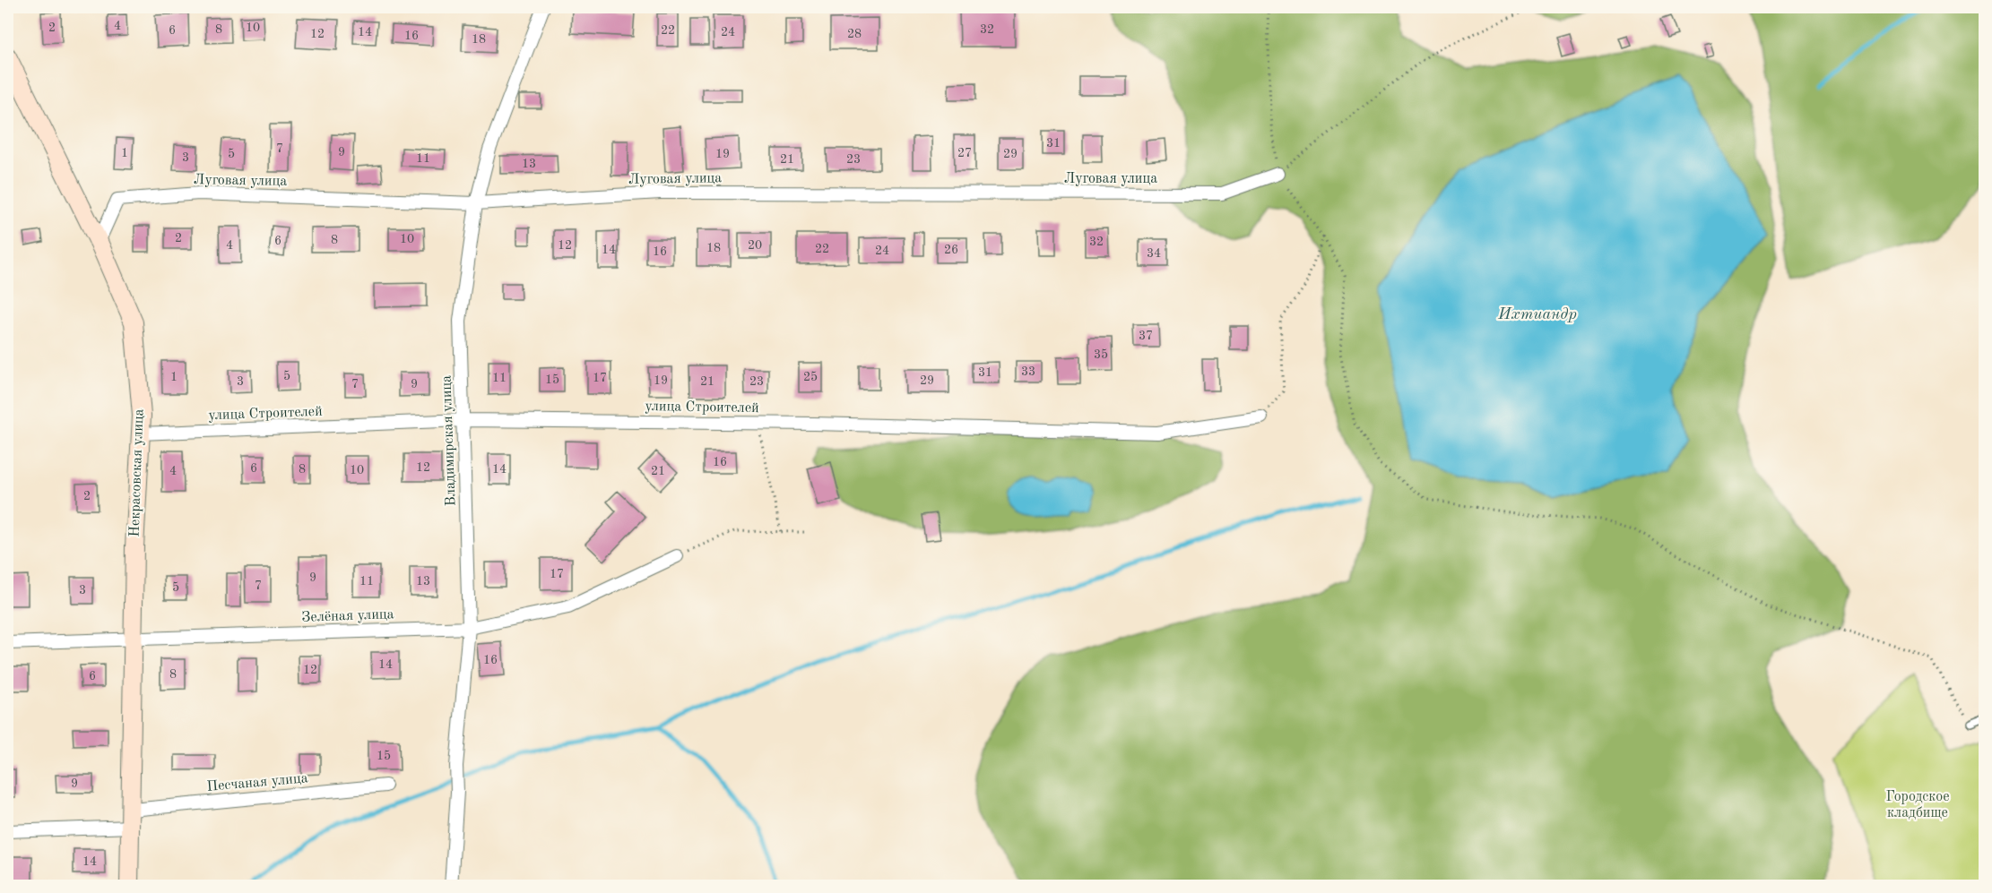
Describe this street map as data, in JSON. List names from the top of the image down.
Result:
{
  "streets": {
    "street": [
      "Луговая улица",
      "улица Строителей",
      "Владимирская улица",
      "Некрасовская улица",
      "Зелёная улица",
      "Песчаная улица"
    ]
  },
  "crossings": [
    ["Луговая улица", "Владимирская улица"],
    ["Луговая улица", "Некрасовская улица"],
    ["улица Строителей", "Владимирская улица"],
    ["улица Строителей", "Некрасовская улица"],
    ["Владимирская улица", "Зелёная улица"],
    ["Некрасовская улица", "Зелёная улица"],
    ["Некрасовская улица", "Песчаная улица"]
  ],
  "water": ["Ихтиандр"],
  "parks": ["Городское кладбище"],
  "house_numbers": [
    "4",
    "2",
    "10",
    "8",
    "32",
    "6",
    "22",
    "14",
    "24",
    "12",
    "28",
    "16",
    "18",
    "31",
    "7",
    "9",
    "1",
    "27",
    "5",
    "19",
    "29",
    "3",
    "11",
    "21",
    "23",
    "13",
    "2",
    "10",
    "8",
    "6",
    "32",
    "4",
    "12",
    "20",
    "18",
    "22",
    "14",
    "26",
    "24",
    "16",
    "34",
    "37",
    "35",
    "33",
    "31",
    "5",
    "1",
    "25",
    "11",
    "17",
    "15",
    "19",
    "29",
    "3",
    "21",
    "23",
    "7",
    "9",
    "16",
    "12",
    "6",
    "8",
    "14",
    "10",
    "4",
    "21",
    "2",
    "17",
    "9",
    "11",
    "13",
    "7",
    "5",
    "3",
    "16",
    "14",
    "12",
    "8",
    "6",
    "15",
    "9",
    "14"
  ]
}
